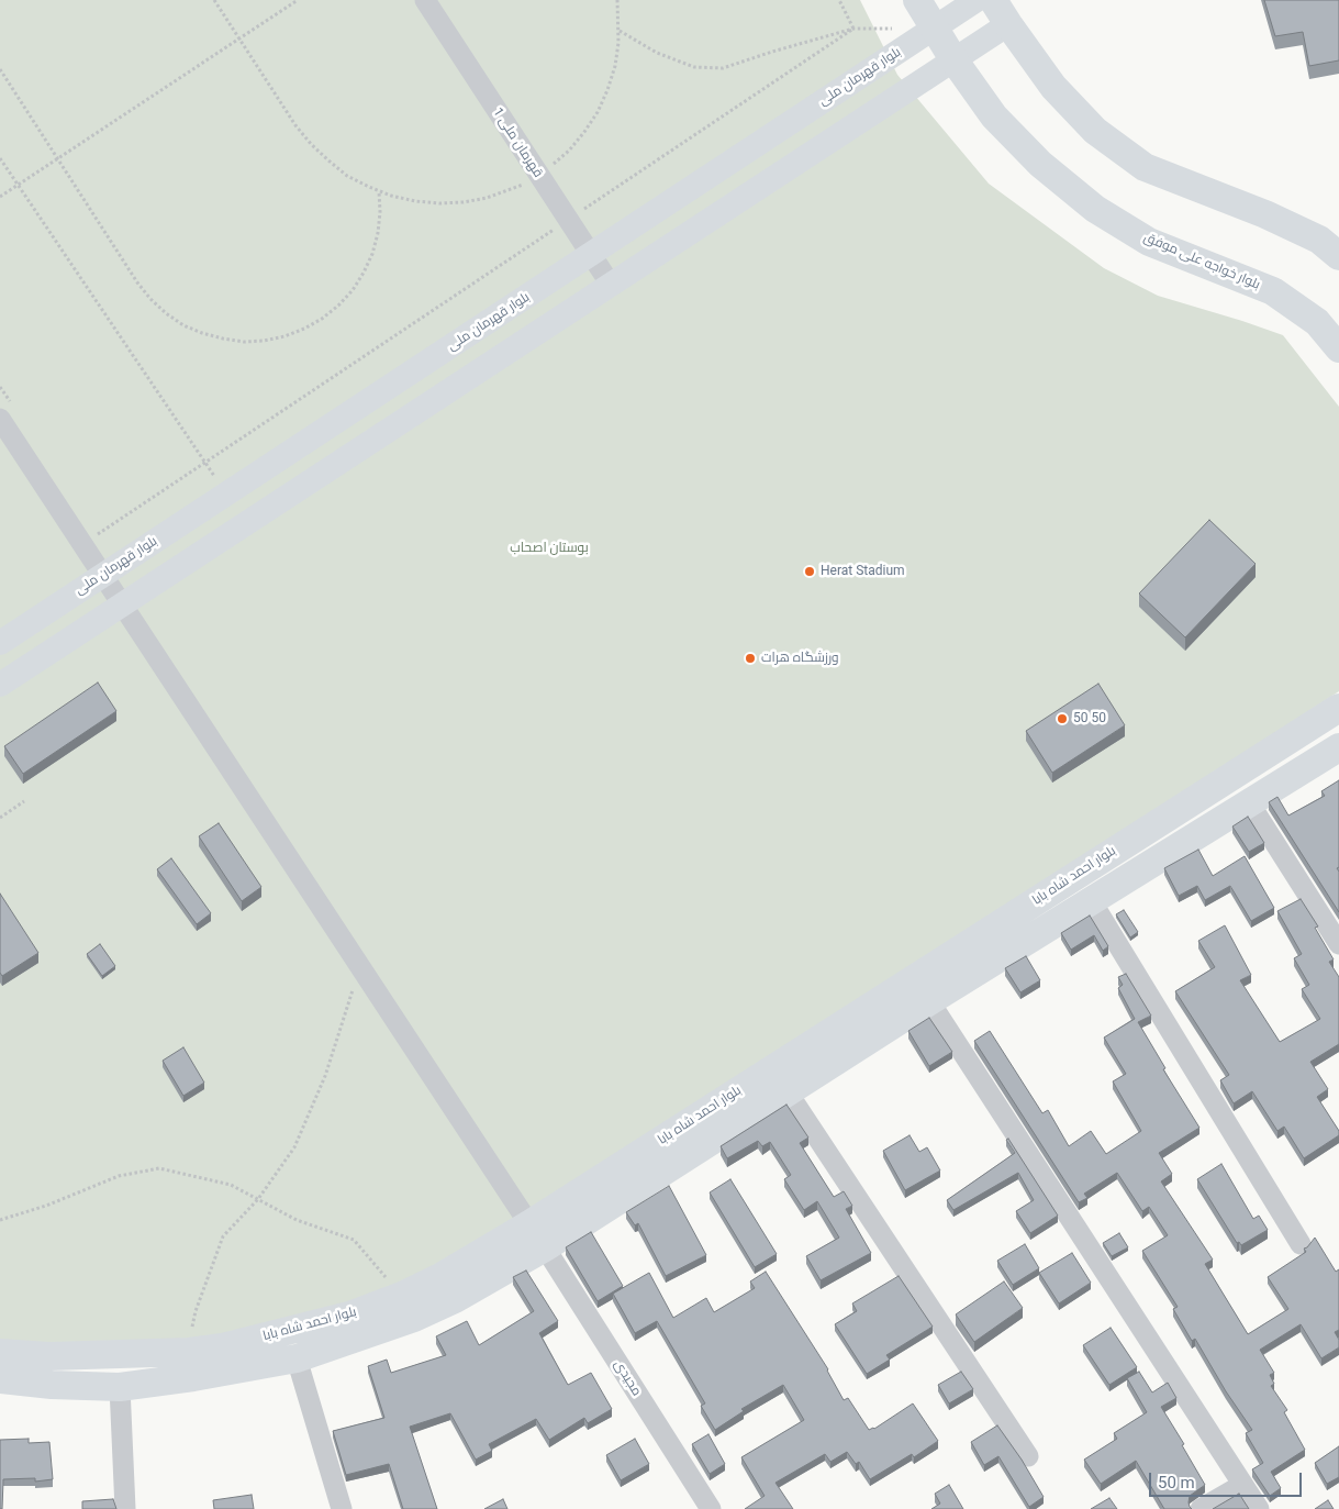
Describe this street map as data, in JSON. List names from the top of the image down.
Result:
{
  "streets": {
    "highway": ["بلوار خواجه علی موفق", "بلوار احمد شاه بابا"],
    "main road": ["بلوار قهرمان ملی"],
    "street": ["قهرمان ملی 1", "مجیدی"]
  },
  "crossings": [
    ["بلوار قهرمان ملی", "قهرمان ملی 1"],
    ["بلوار قهرمان ملی", "بلوار خواجه علی موفق"],
    ["بلوار احمد شاه بابا", "مجیدی"]
  ],
  "parks": ["بوستان اصحاب"],
  "places": ["Herat Stadium", "ورزشگاه هرات", "50 50"],
  "scale_bar": "50 m"
}
